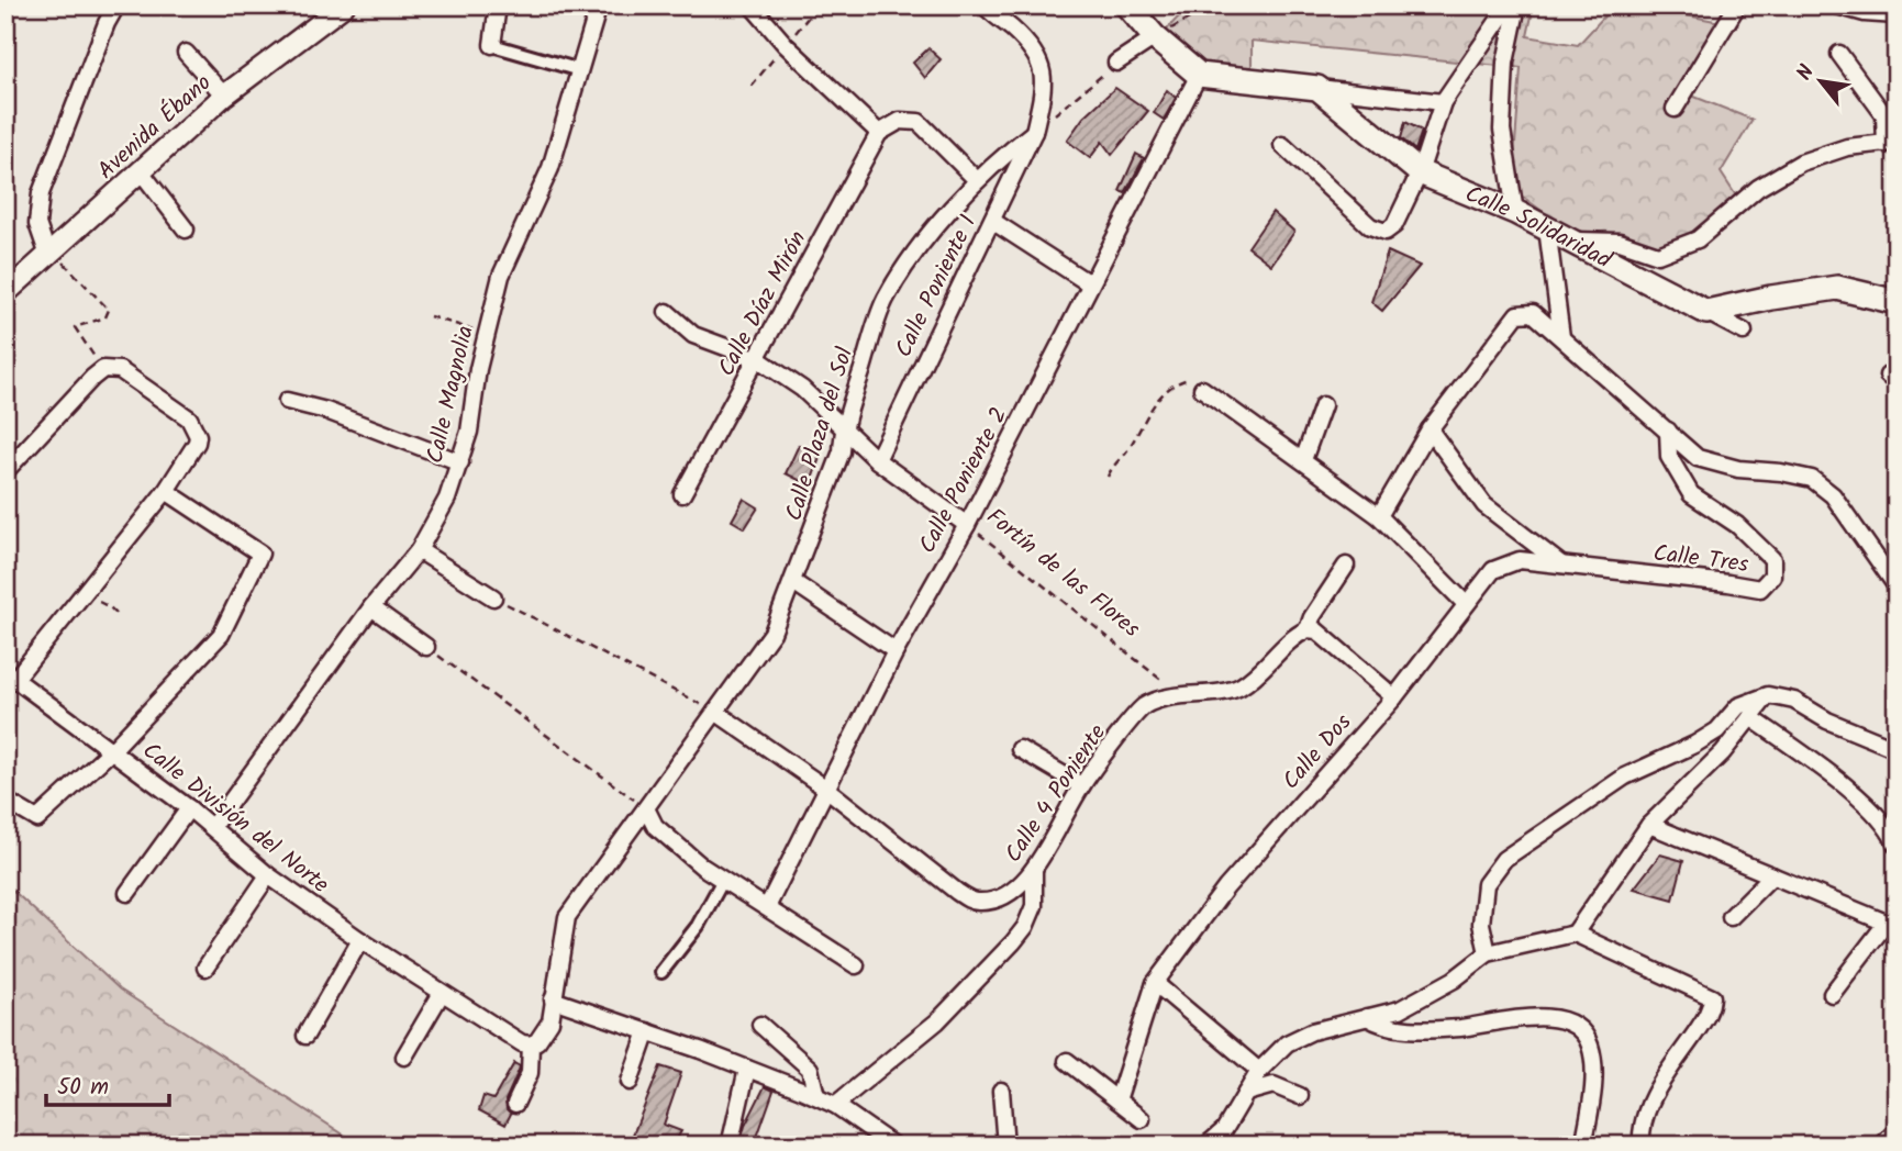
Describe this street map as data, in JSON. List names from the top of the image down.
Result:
{
  "streets": {
    "main road": ["Calle Solidaridad"],
    "street": [
      "Avenida Ébano",
      "Calle Poniente 1",
      "Calle Díaz Mirón",
      "Calle Magnolia",
      "Calle Plaza del Sol",
      "Calle Poniente 2",
      "Calle Tres",
      "Fortín de las Flores",
      "Calle Dos",
      "Calle 4 Poniente",
      "Calle División del Norte"
    ]
  },
  "crossings": [
    ["Calle Poniente 1", "Calle Plaza del Sol"],
    ["Calle Poniente 1", "Fortín de las Flores"],
    ["Calle Díaz Mirón", "Fortín de las Flores"],
    ["Calle Magnolia", "Calle División del Norte"],
    ["Calle Plaza del Sol", "Fortín de las Flores"],
    ["Calle Plaza del Sol", "Calle División del Norte"],
    ["Calle Poniente 2", "Fortín de las Flores"],
    ["Calle Poniente 2", "Calle 4 Poniente"],
    ["Calle Tres", "Calle Dos"],
    ["Fortín de las Flores", "Calle 4 Poniente"]
  ],
  "scale_bar": "50 m",
  "north": "top left"
}
